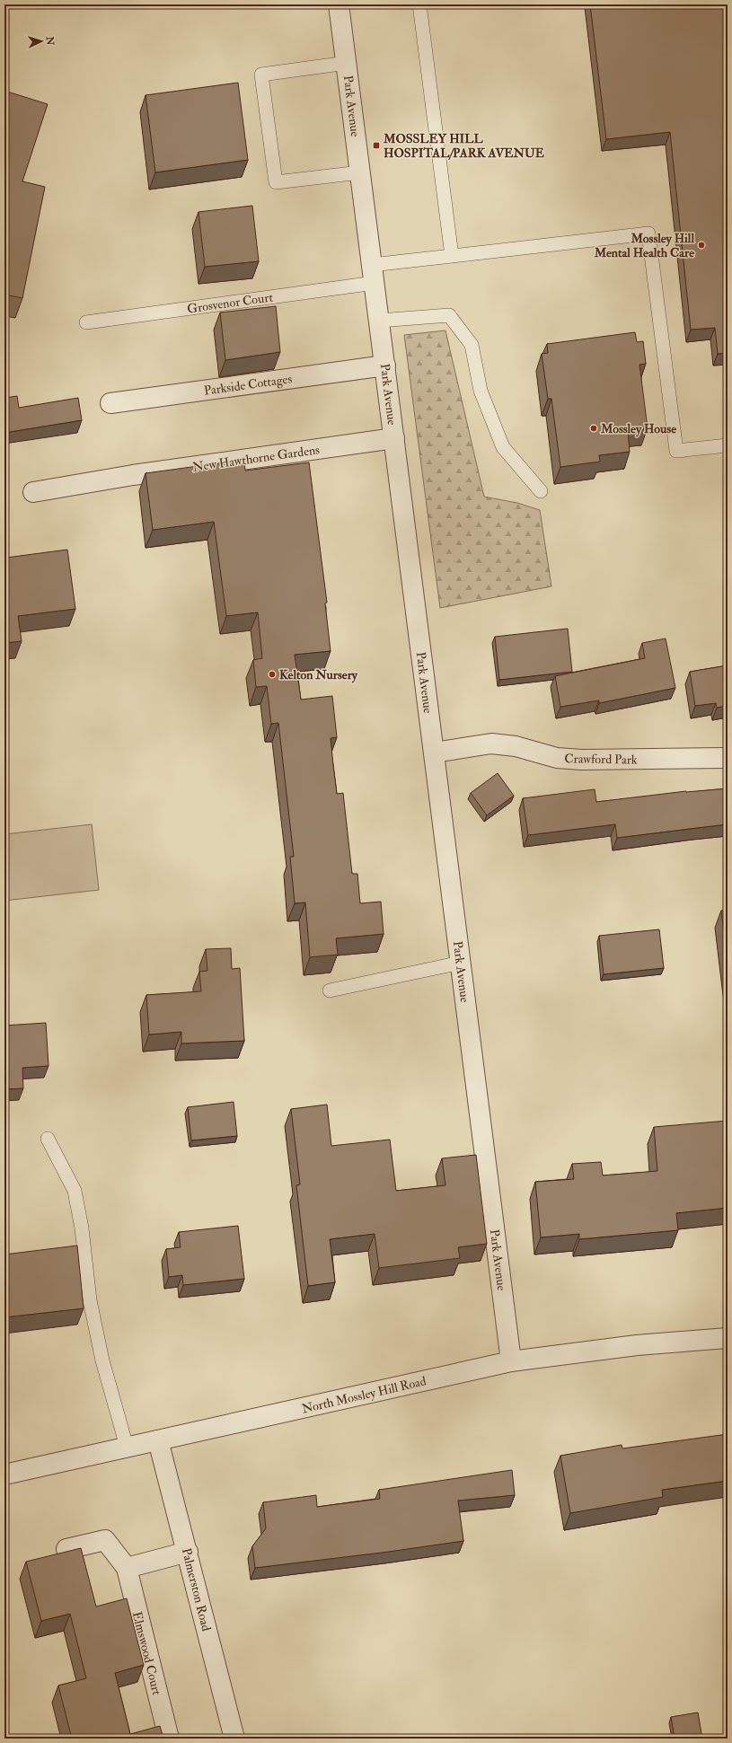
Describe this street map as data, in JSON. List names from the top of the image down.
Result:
{
  "streets": {
    "street": [
      "Park Avenue",
      "Parkside Cottages",
      "New Hawthorne Gardens",
      "Crawford Park",
      "North Mossley Hill Road",
      "Palmerston Road",
      "Elmswood Court"
    ],
    "lane": ["Grosvenor Court"]
  },
  "crossings": [
    ["Park Avenue", "Grosvenor Court"],
    ["Park Avenue", "Parkside Cottages"],
    ["Park Avenue", "New Hawthorne Gardens"],
    ["Park Avenue", "Crawford Park"],
    ["Park Avenue", "North Mossley Hill Road"],
    ["North Mossley Hill Road", "Palmerston Road"]
  ],
  "places": {
    "transit": ["MOSSLEY HILL HOSPITAL/PARK AVENUE"],
    "other": ["Mossley Hill Mental Health Care", "Mossley House", "Kelton Nursery"]
  },
  "north": "right"
}
